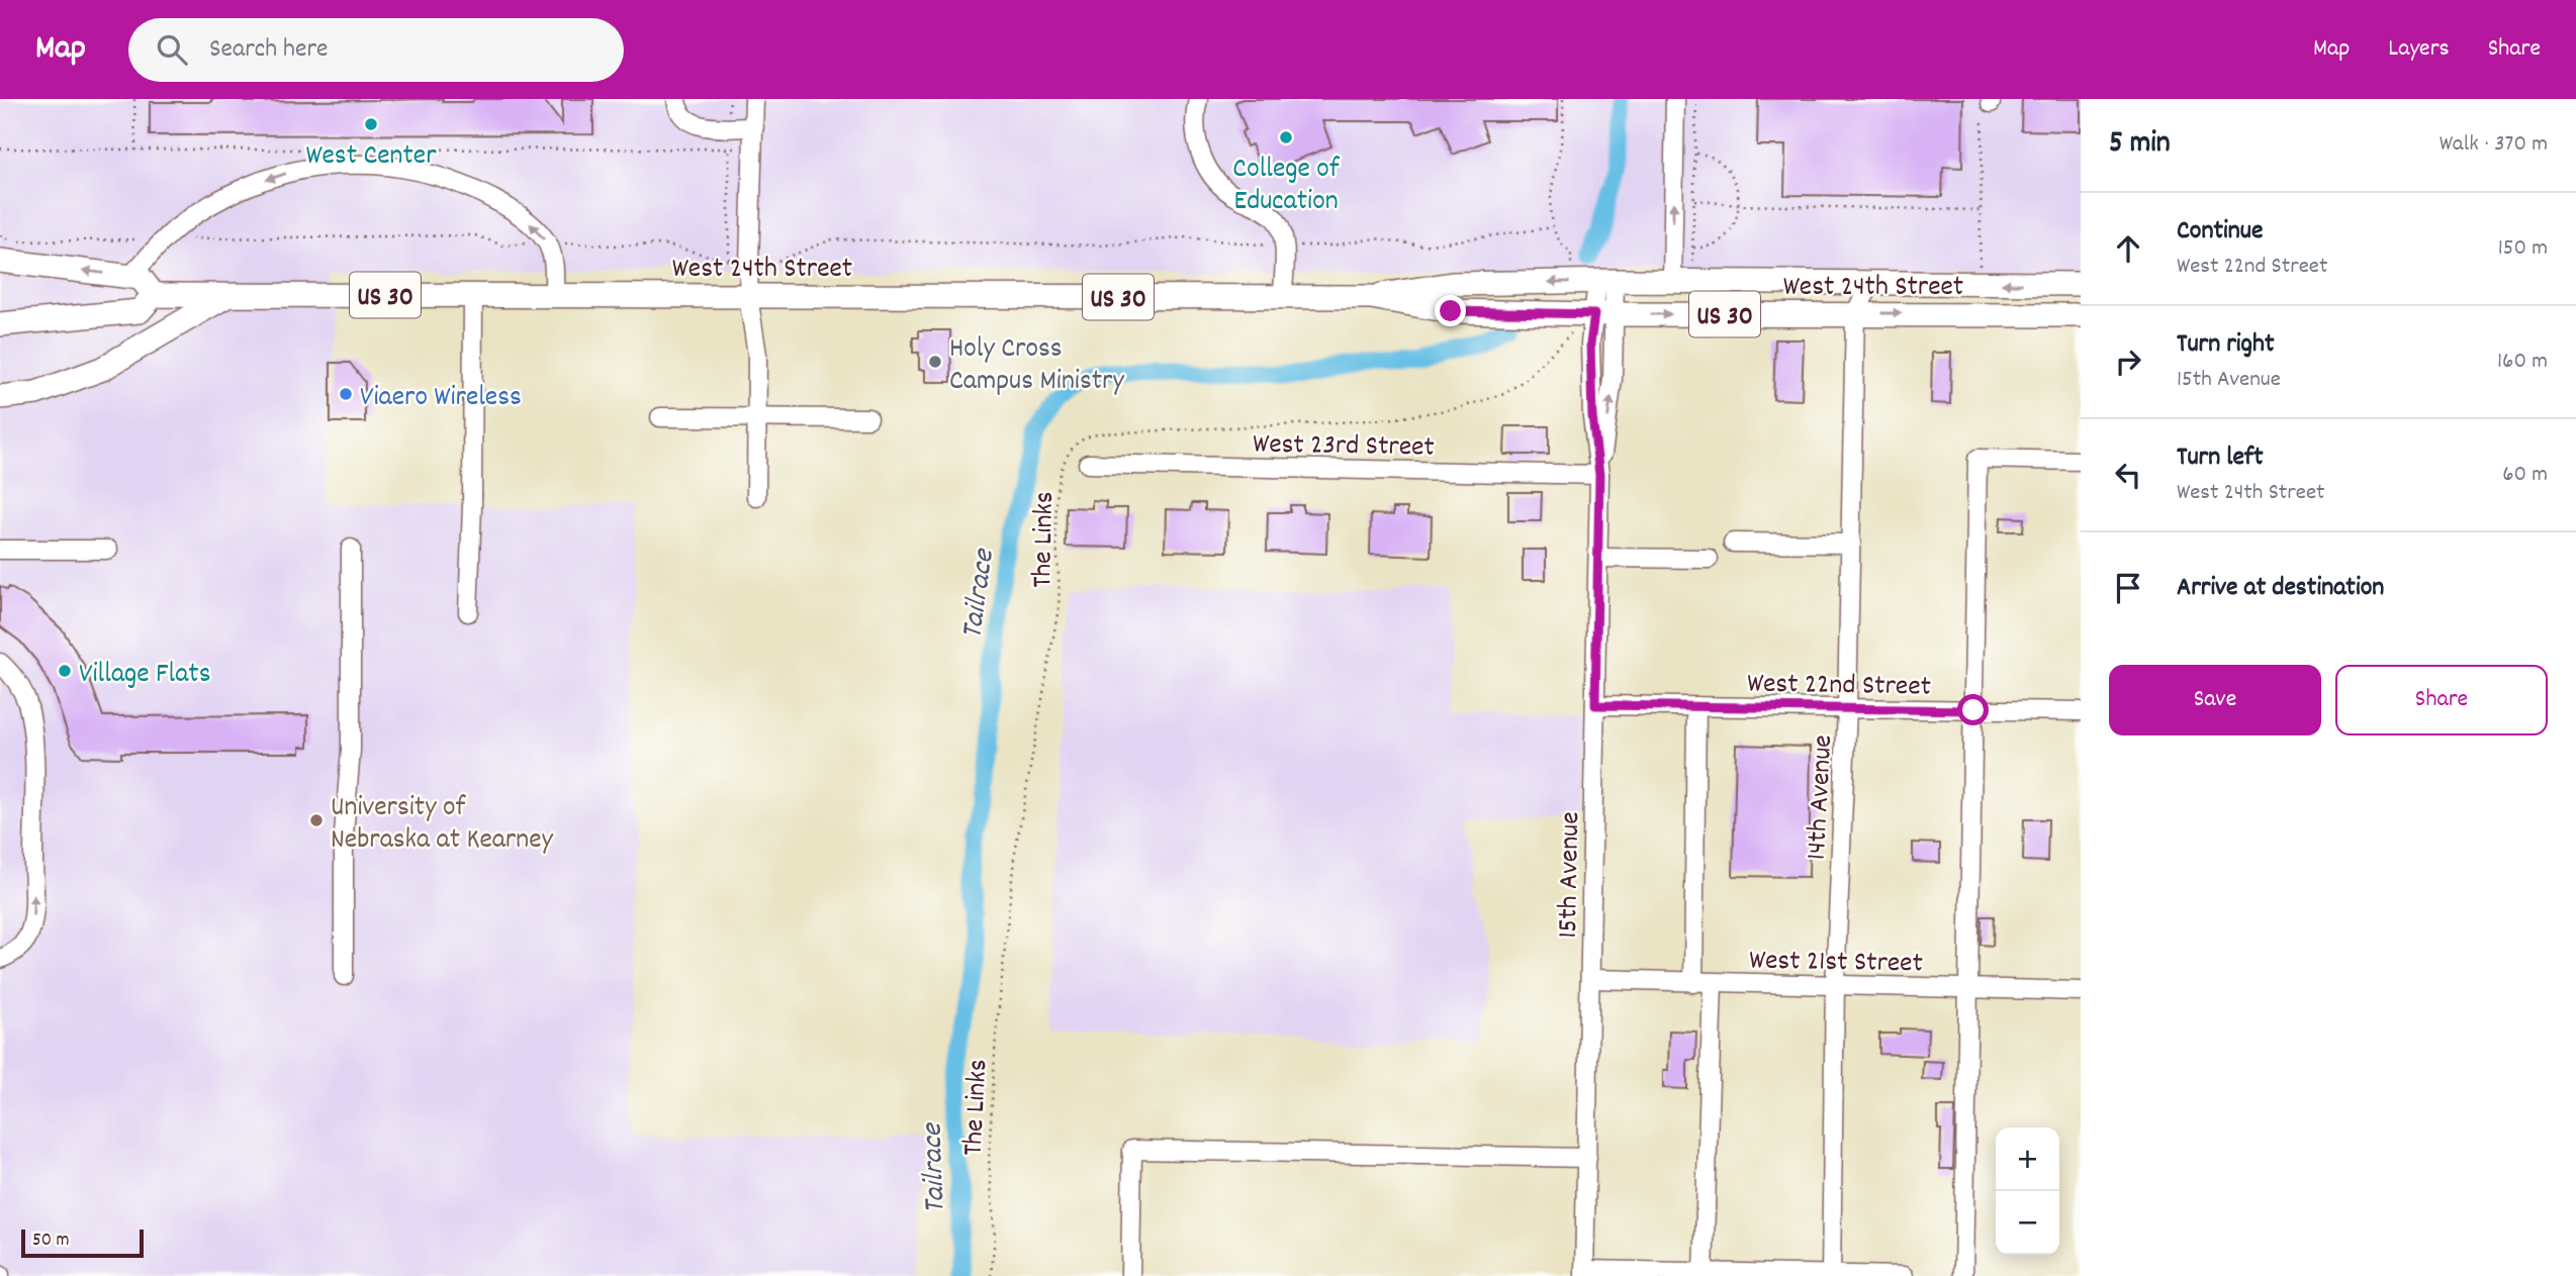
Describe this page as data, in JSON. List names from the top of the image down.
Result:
{
  "streets": {
    "main road": ["West 24th Street", "US 30"],
    "street": [
      "West 23rd Street",
      "West 22nd Street",
      "14th Avenue",
      "15th Avenue",
      "West 21st Street"
    ],
    "path": ["The Links"]
  },
  "crossings": [
    ["West 24th Street", "The Links"],
    ["West 24th Street", "14th Avenue"],
    ["West 24th Street", "15th Avenue"],
    ["West 23rd Street", "15th Avenue"],
    ["The Links", "15th Avenue"],
    ["West 22nd Street", "14th Avenue"],
    ["West 22nd Street", "15th Avenue"],
    ["14th Avenue", "West 21st Street"],
    ["15th Avenue", "West 21st Street"]
  ],
  "water": ["Tailrace"],
  "places": [
    "West Center",
    "College of Education",
    "Holy Cross Campus Ministry",
    "Viaero Wireless",
    "Village Flats",
    "University of Nebraska at Kearney"
  ],
  "scale_bar": "50 m",
  "page": {
    "header": "Map",
    "search": "Search here",
    "nav": ["Map", "Layers", "Share"],
    "heading": ["5 min", "Walk · 370 m"],
    "list": [
      ["Continue", "West 22nd Street", "150 m"],
      ["Turn right", "15th Avenue", "160 m"],
      ["Turn left", "West 24th Street", "60 m"],
      "Arrive at destination"
    ],
    "buttons": ["Save", "Share"],
    "map_buttons": ["+", "−"],
    "scale": "50 m"
  }
}
